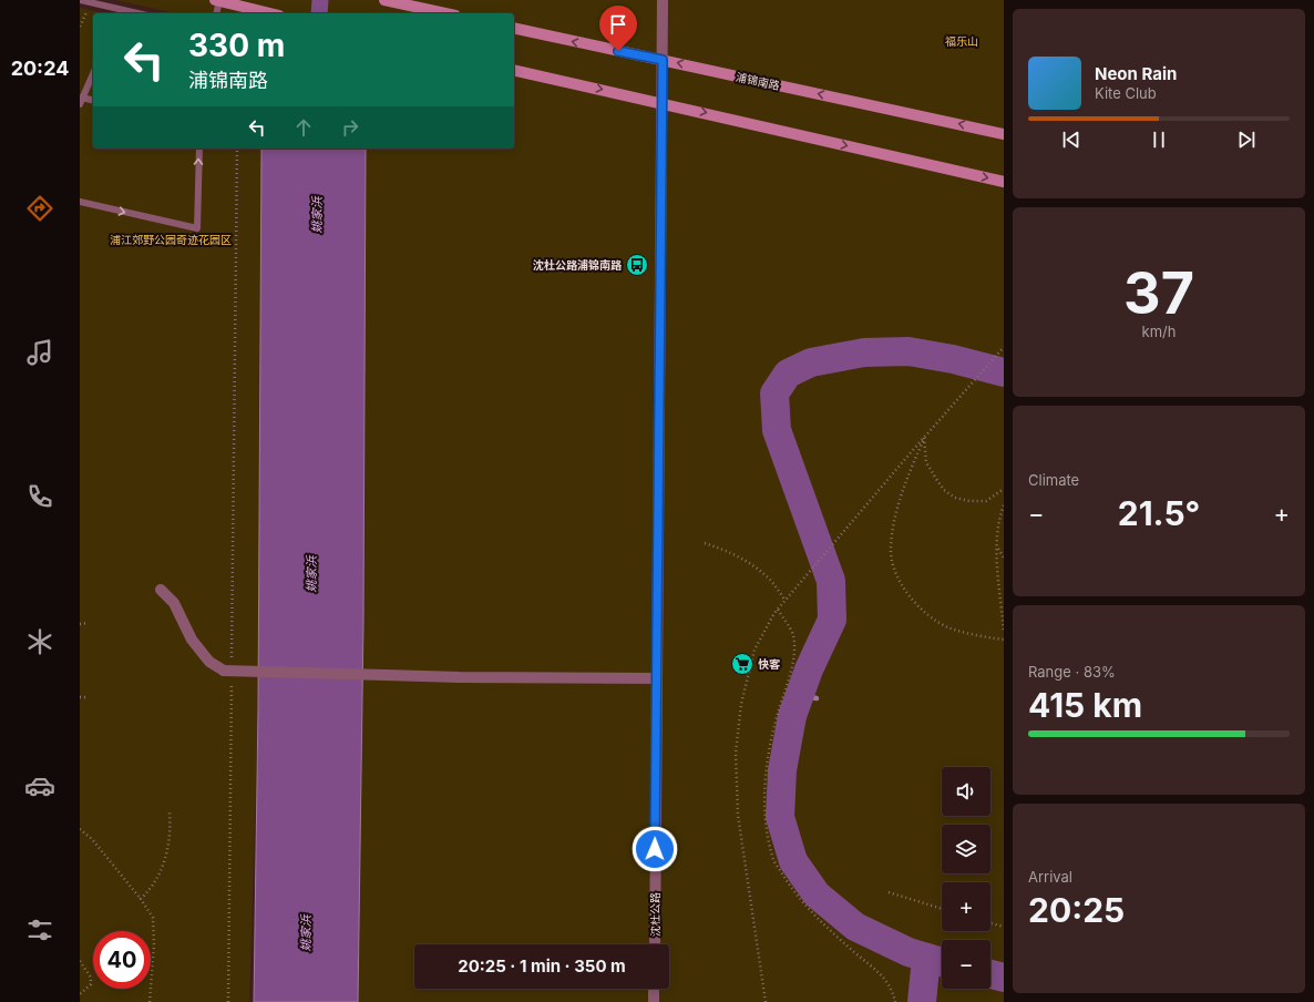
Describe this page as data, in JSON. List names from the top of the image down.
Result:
{
  "streets": {
    "main road": ["浦锦南路"],
    "street": ["沈杜公路"]
  },
  "crossings": [
    ["浦锦南路", "沈杜公路"]
  ],
  "water": ["姚家浜"],
  "parks": ["福乐山", "浦江郊野公园奇迹花园区"],
  "places": {
    "bus stop": ["沈杜公路浦锦南路"],
    "supermarket": ["快客"]
  },
  "page": {
    "tabs": "20:24",
    "turn": ["330 m", "浦锦南路"],
    "song": ["Neon Rain", "Kite Club"],
    "tile": [
      ["37", "km/h"],
      "Climate",
      ["Range · 83%", "415 km"],
      ["Arrival", "20:25"]
    ],
    "heat": ["−", "21.5°", "+"],
    "map_buttons": ["+", "−"],
    "limit": "40",
    "trip": "20:25 · 1 min · 350 m"
  }
}
